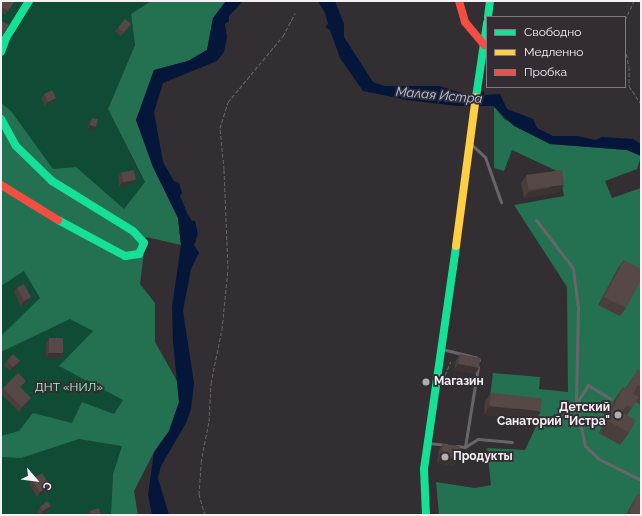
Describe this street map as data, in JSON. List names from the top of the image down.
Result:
{
  "water": ["Малая Истра"],
  "parks": ["ДНТ «НИЛ»"],
  "places": ["Магазин", "Детский Санаторий \"Истра\"", "Продукты"],
  "legend": ["Свободно", "Медленно", "Пробка"],
  "north": "bottom right"
}
